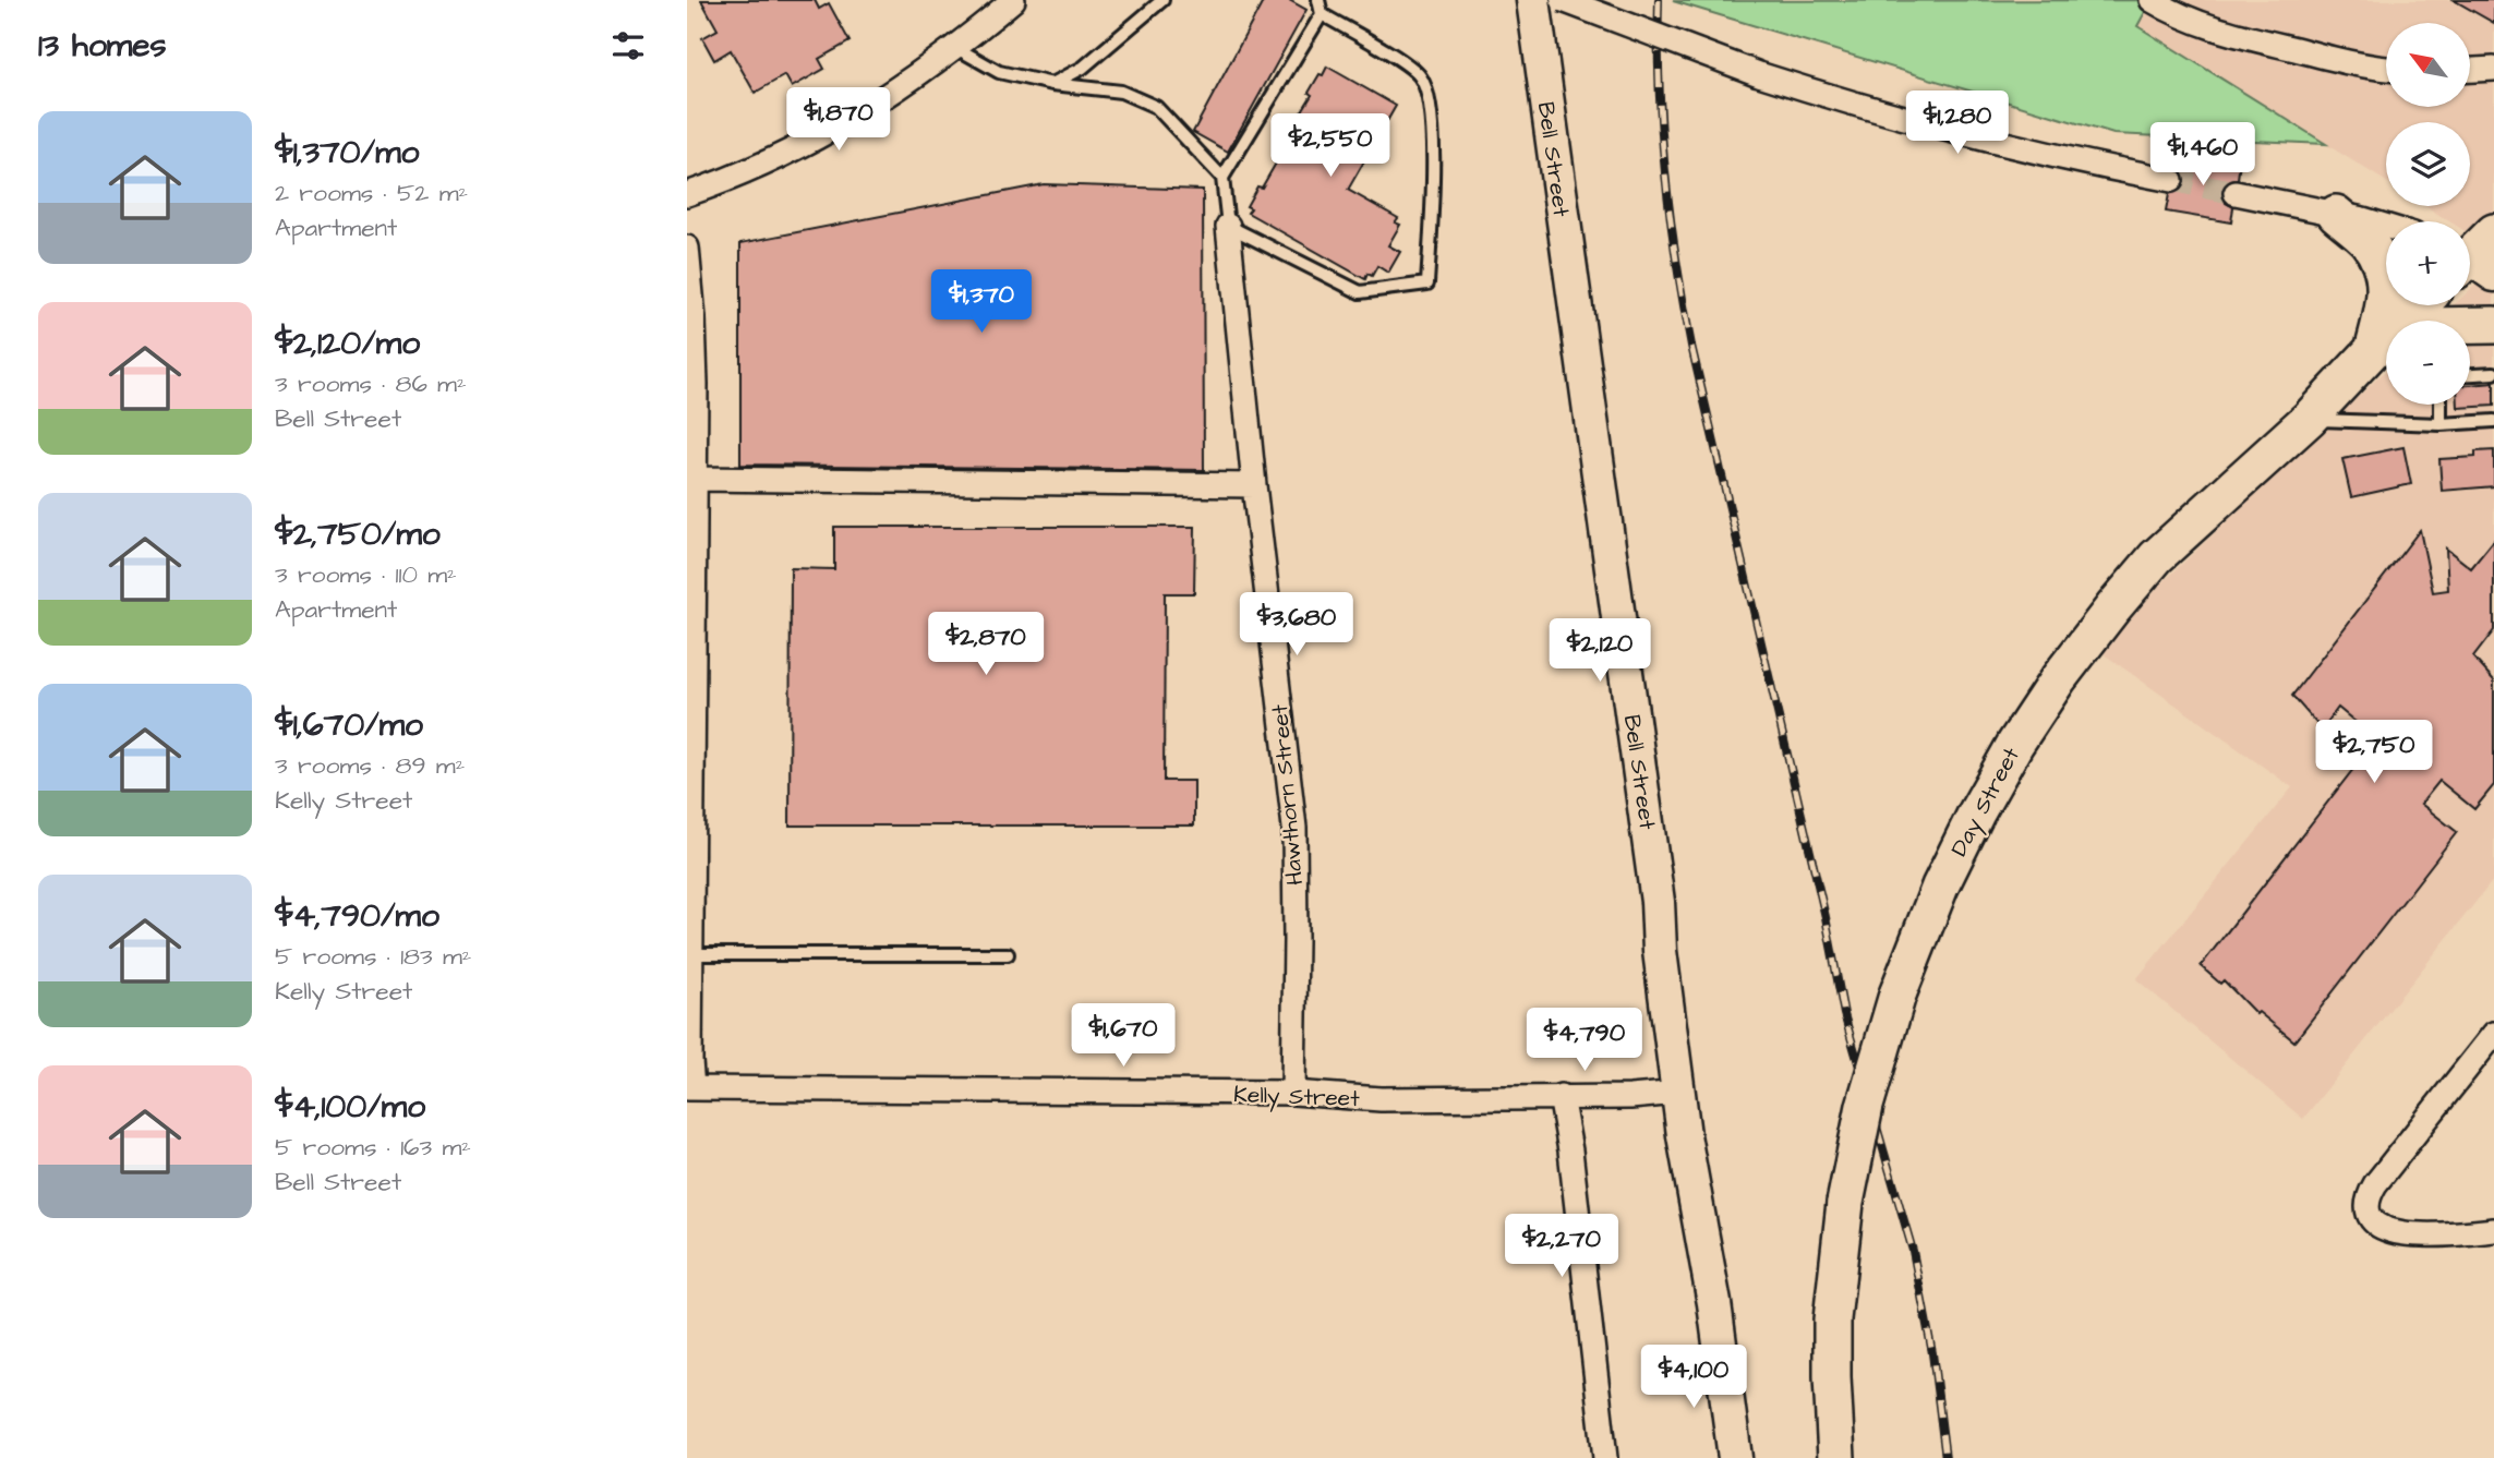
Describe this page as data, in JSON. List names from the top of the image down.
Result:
{
  "streets": {
    "main road": ["Bell Street", "Day Street"],
    "street": ["Hawthorn Street", "Kelly Street"]
  },
  "crossings": [
    ["Bell Street", "Kelly Street"],
    ["Hawthorn Street", "Kelly Street"]
  ],
  "north": "top left",
  "page": {
    "heading": "13 homes",
    "map_buttons": ["+", "−"],
    "price": [
      "$1,870",
      "$1,280",
      "$2,550",
      "$1,460",
      "$1,370",
      "$3,680",
      "$2,870",
      "$2,120",
      "$2,750",
      "$1,670",
      "$4,790",
      "$2,270",
      "$4,100"
    ],
    "list": [
      {
        "name": "$1,370/mo",
        "note": "2 rooms · 52 m² · Apartment"
      },
      {
        "name": "$2,120/mo",
        "note": "3 rooms · 86 m² · Bell Street"
      },
      {
        "name": "$2,750/mo",
        "note": "3 rooms · 110 m² · Apartment"
      },
      {
        "name": "$1,670/mo",
        "note": "3 rooms · 89 m² · Kelly Street"
      },
      {
        "name": "$4,790/mo",
        "note": "5 rooms · 183 m² · Kelly Street"
      },
      {
        "name": "$4,100/mo",
        "note": "5 rooms · 163 m² · Bell Street"
      }
    ]
  }
}
